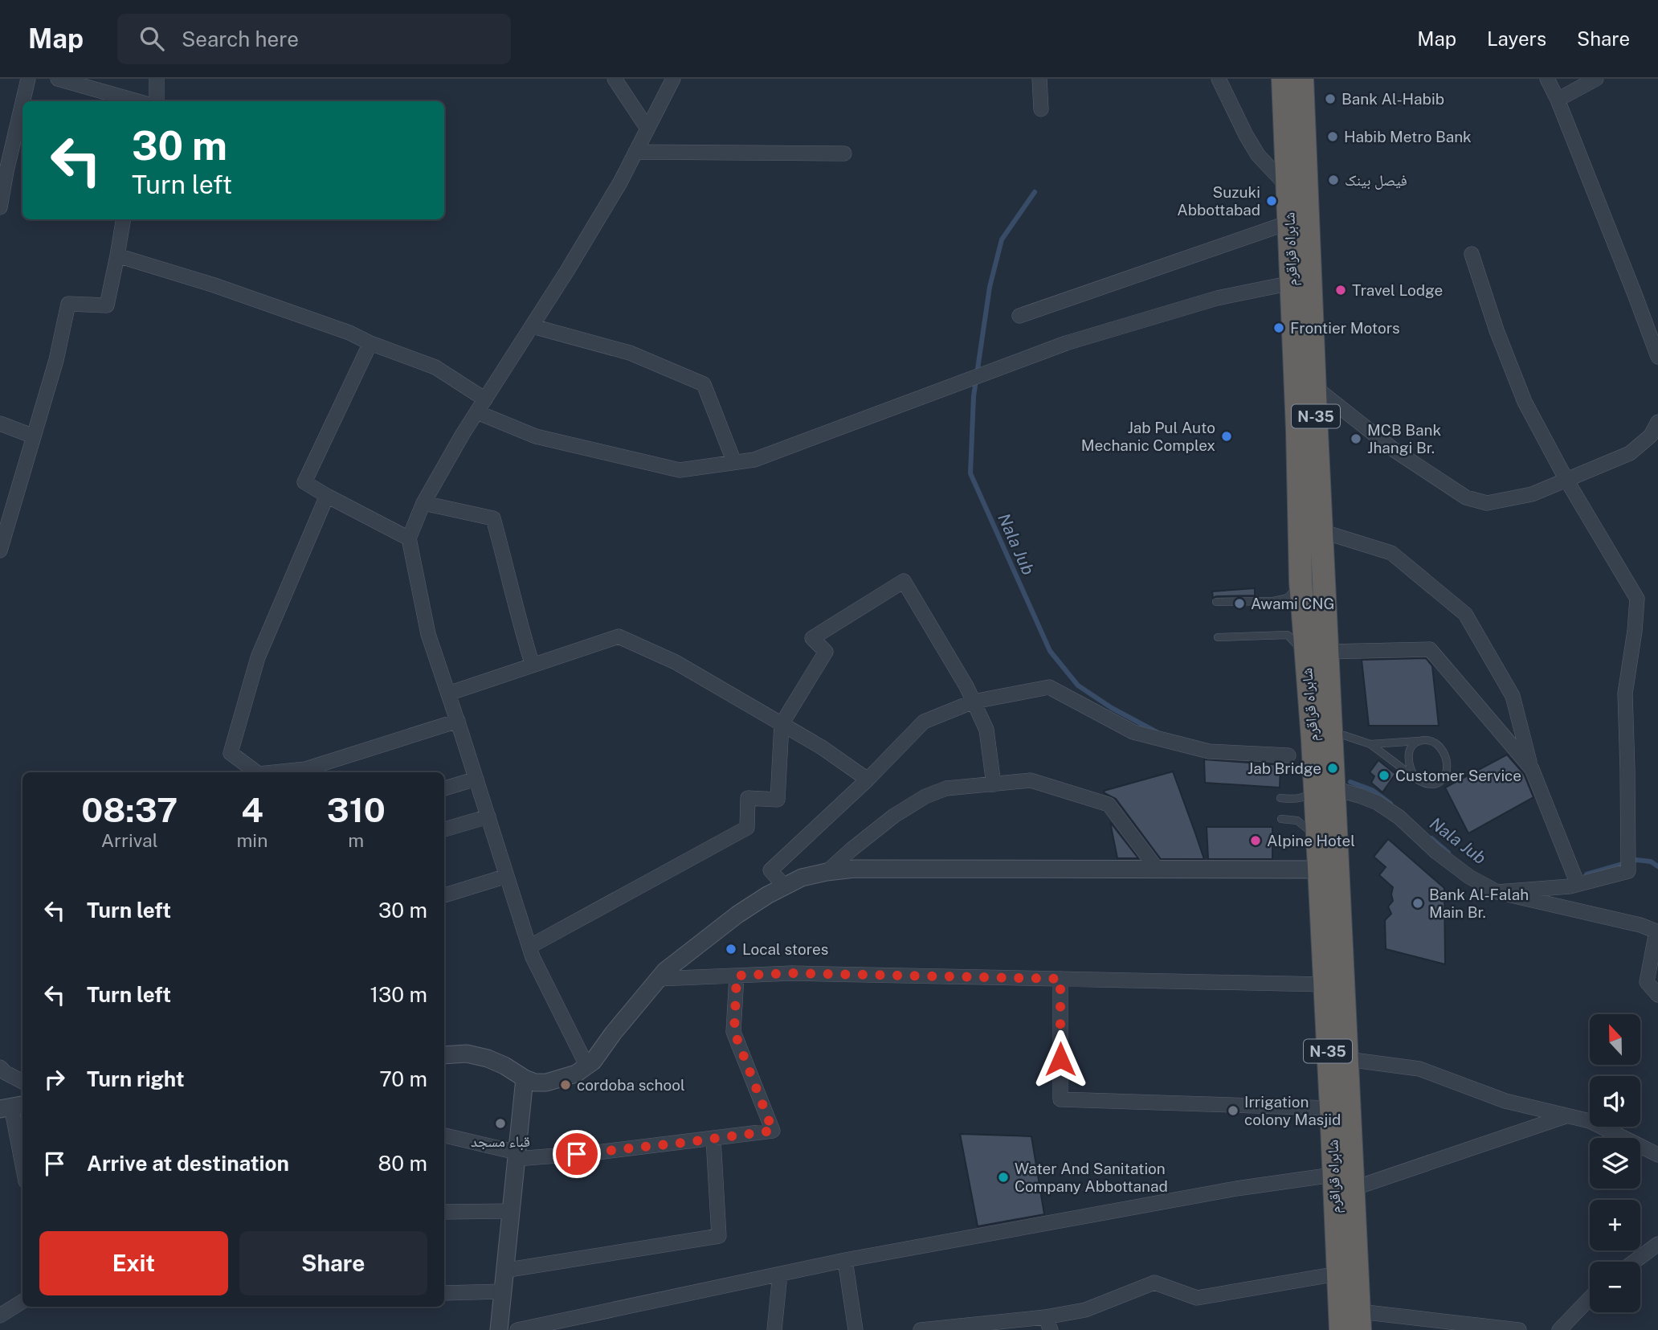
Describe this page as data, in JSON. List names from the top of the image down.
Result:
{
  "streets": {
    "highway": ["شاہراہ قراقرم", "N-35"]
  },
  "water": ["Nala Jub"],
  "places": [
    "Bank Al-Habib",
    "Habib Metro Bank",
    "فیصل بینک",
    "Suzuki Abbottabad",
    "Travel Lodge",
    "Frontier Motors",
    "Jab Pul Auto Mechanic Complex",
    "MCB Bank Jhangi Br.",
    "Awami CNG",
    "Jab Bridge",
    "Customer Service",
    "Alpine Hotel",
    "Bank Al-Falah Main Br.",
    "Local stores",
    "cordoba school",
    "Irrigation colony Masjid",
    "قباء مسجد",
    "Water And Sanitation Company Abbottanad"
  ],
  "north": "top",
  "page": {
    "header": "Map",
    "search": "Search here",
    "nav": ["Map", "Layers", "Share"],
    "turn": ["30 m", "Turn left"],
    "eta": [
      "08:37",
      "Arrival",
      "4",
      "min",
      "310",
      "m"
    ],
    "list": [
      {
        "name": "Turn left",
        "value": "30 m"
      },
      {
        "name": "Turn left",
        "value": "130 m"
      },
      {
        "name": "Turn right",
        "value": "70 m"
      },
      {
        "name": "Arrive at destination",
        "value": "80 m"
      }
    ],
    "map_buttons": ["+", "−"],
    "buttons": ["Exit", "Share"]
  }
}
